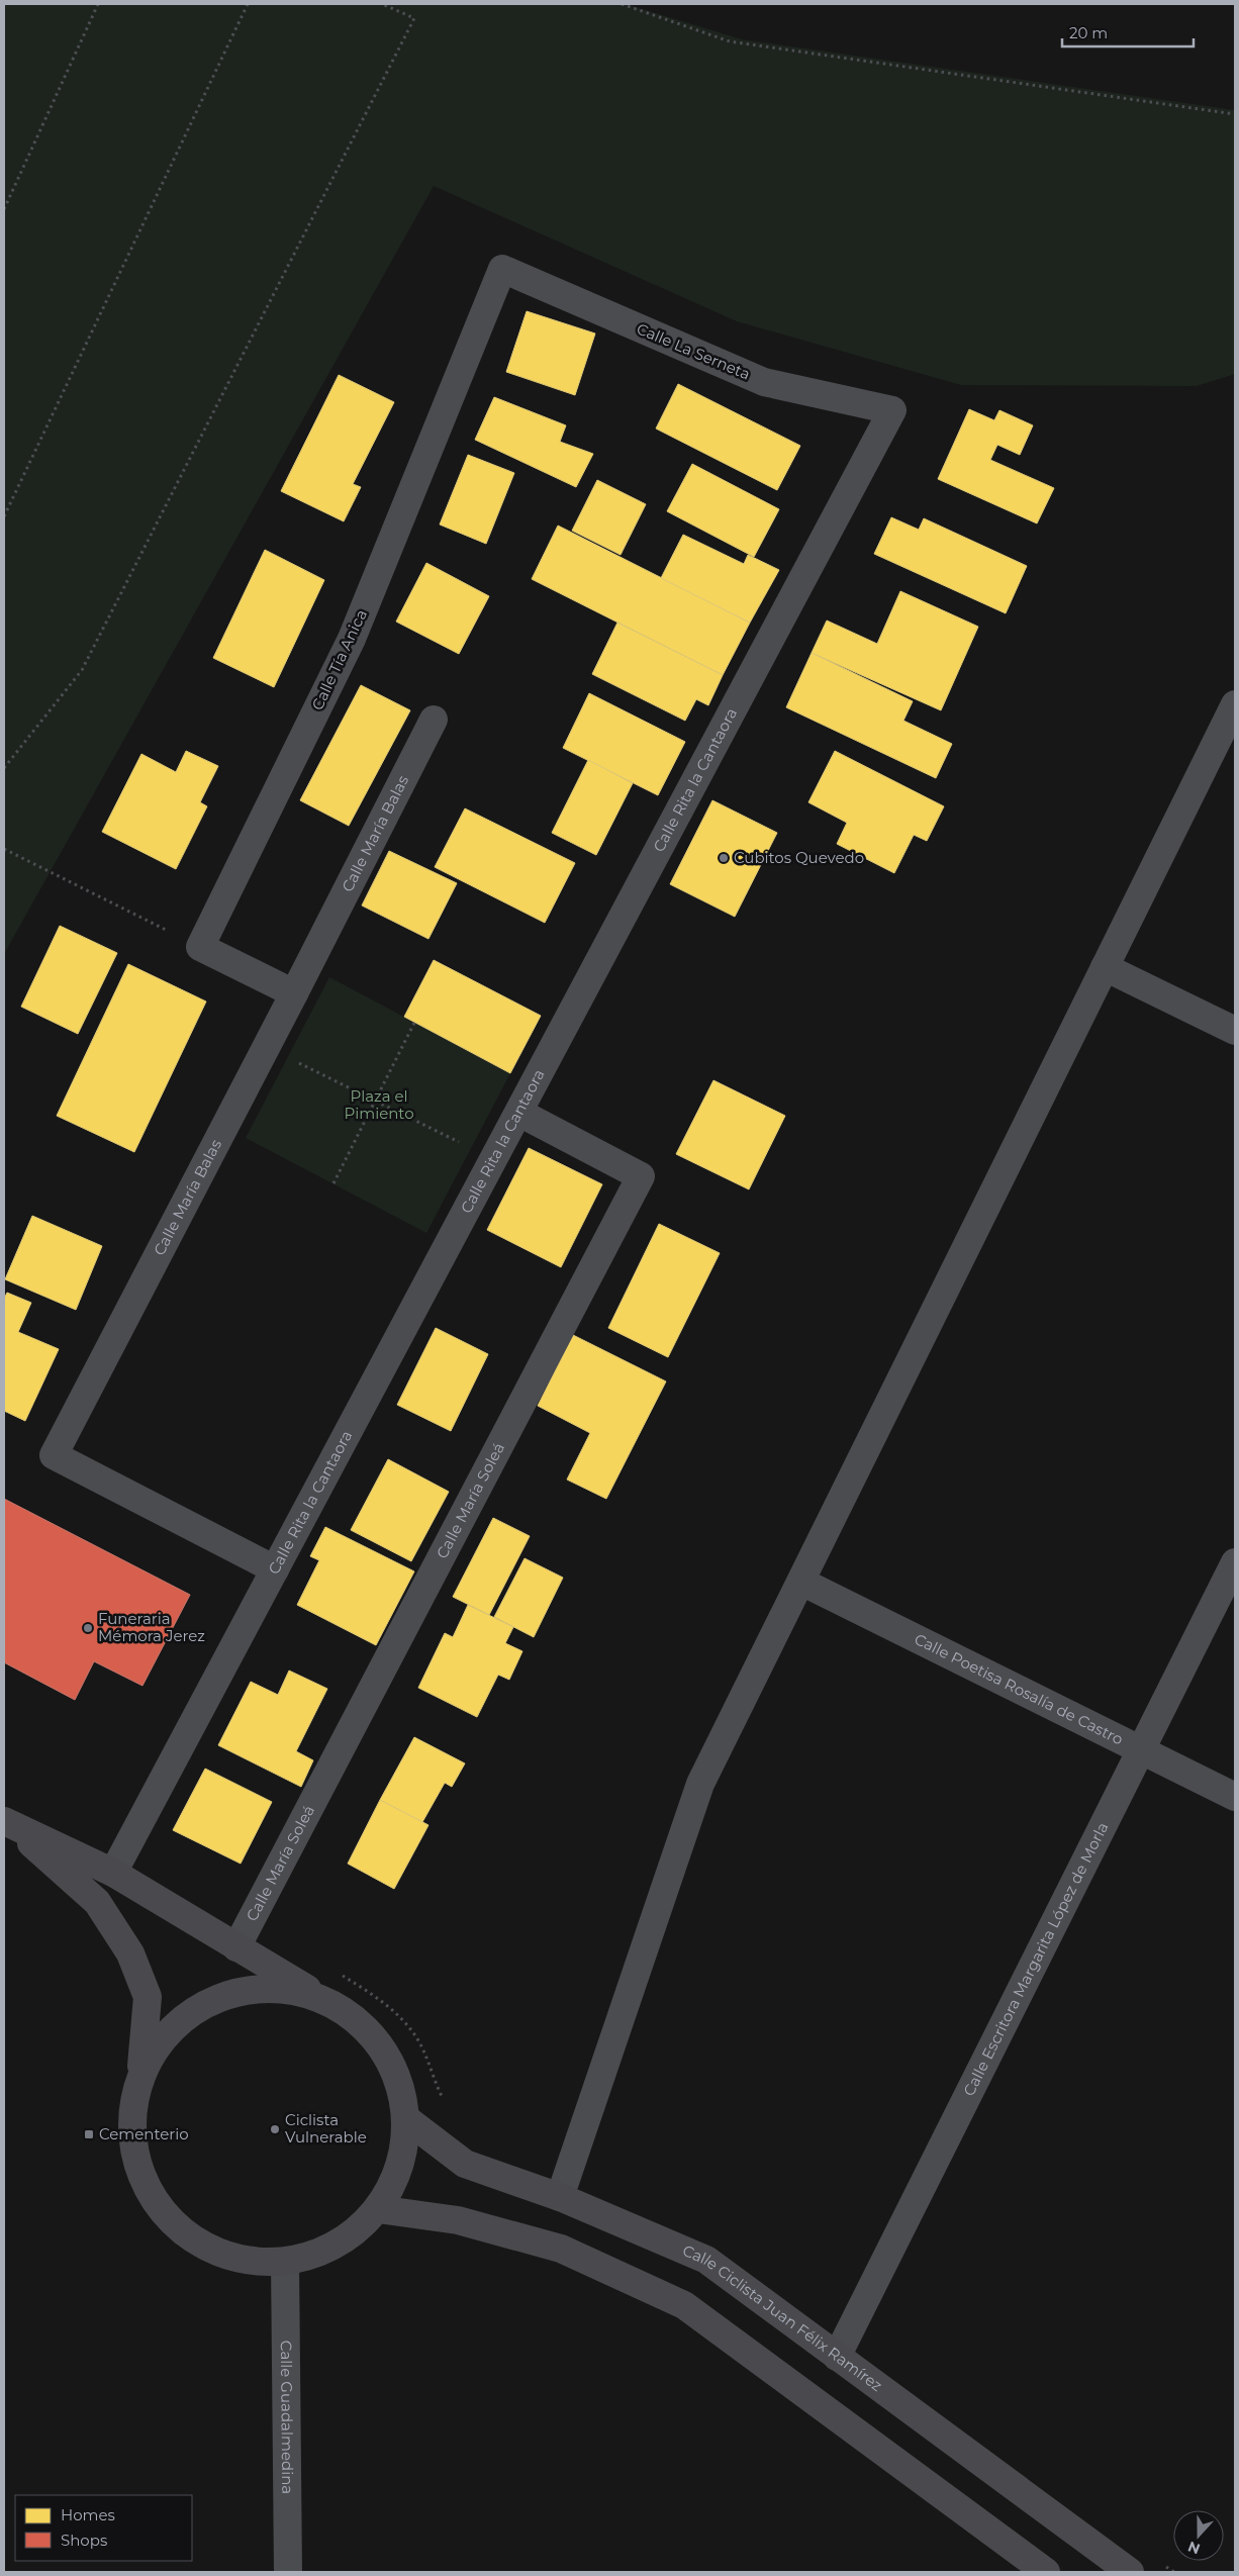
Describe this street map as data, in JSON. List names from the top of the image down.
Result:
{
  "streets": {
    "street": [
      "Calle La Serneta",
      "Calle Tía Anica",
      "Calle Rita la Cantaora",
      "Calle María Balas",
      "Calle María Soleá",
      "Calle Poetisa Rosalía de Castro",
      "Calle Escritora Margarita López de Morla",
      "Calle Ciclista Juan Félix Ramírez",
      "Calle Guadalmedina"
    ]
  },
  "crossings": [
    ["Calle La Serneta", "Calle Tía Anica"],
    ["Calle La Serneta", "Calle Rita la Cantaora"],
    ["Calle Rita la Cantaora", "Calle María Balas"],
    ["Calle Rita la Cantaora", "Calle María Soleá"],
    ["Calle Poetisa Rosalía de Castro", "Calle Escritora Margarita López de Morla"],
    ["Calle Escritora Margarita López de Morla", "Calle Ciclista Juan Félix Ramírez"]
  ],
  "parks": ["Plaza el Pimiento"],
  "places": {
    "other": ["Cubitos Quevedo", "Funeraria Mémora Jerez", "Ciclista Vulnerable"],
    "transit": ["Cementerio"]
  },
  "legend": ["Homes", "Shops"],
  "scale_bar": "20 m",
  "north": "bottom"
}
